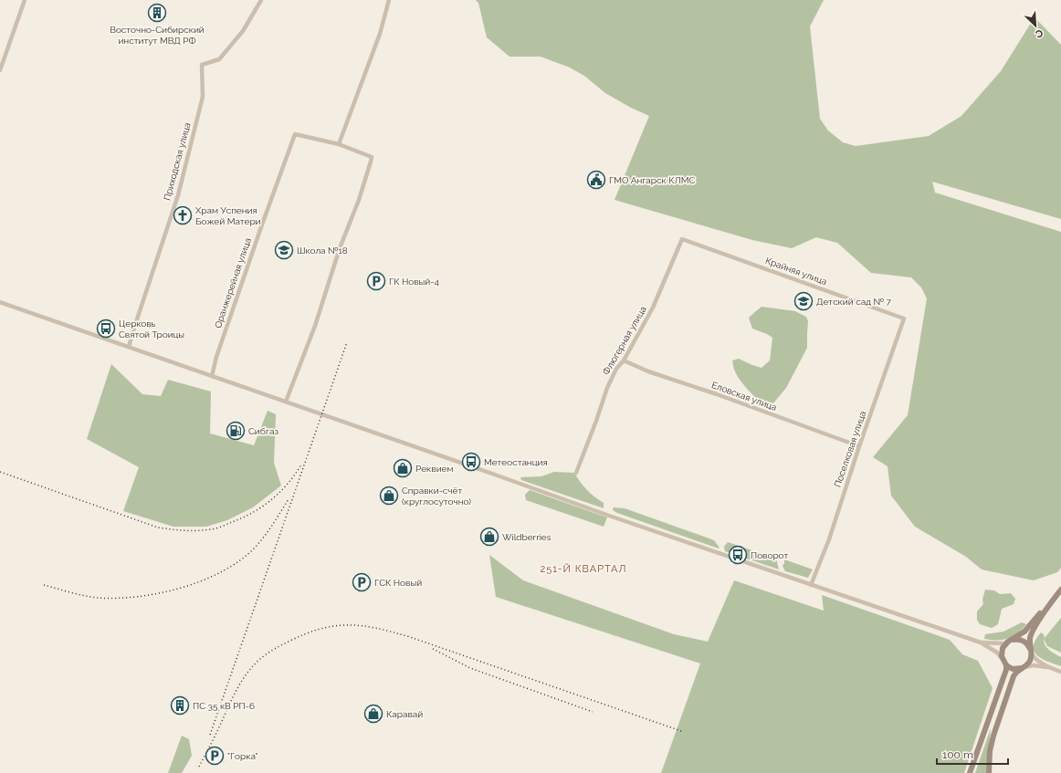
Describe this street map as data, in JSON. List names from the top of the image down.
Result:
{
  "streets": {
    "street": [
      "Приходская улица",
      "Крайняя улица",
      "Оранжерейная улица",
      "Флюгерная улица",
      "Еловская улица",
      "Поселковая улица"
    ]
  },
  "crossings": [
    ["Крайняя улица", "Флюгерная улица"],
    ["Крайняя улица", "Поселковая улица"],
    ["Флюгерная улица", "Еловская улица"],
    ["Еловская улица", "Поселковая улица"]
  ],
  "districts": ["251-Й КВАРТАЛ"],
  "places": {
    "building": ["Восточно-Сибирский институт МВД РФ", "ПС 35 кВ РП-6"],
    "public building": ["ГМО Ангарск КЛМС"],
    "church": ["Храм Успения Божей Матери"],
    "school or university": ["Школа №18", "Детский сад № 7"],
    "parking": ["ГК Новый-4", "ГСК Новый", "\"Горка\""],
    "bus stop": ["Церковь Святой Троицы", "Метеостанция", "Поворот"],
    "fuel station": ["Сибгаз"],
    "shop": [
      "Реквием",
      "Справки-счёт (круглосуточно)",
      "Wildberries",
      "Каравай"
    ]
  },
  "scale_bar": "100 m",
  "north": "bottom right"
}
